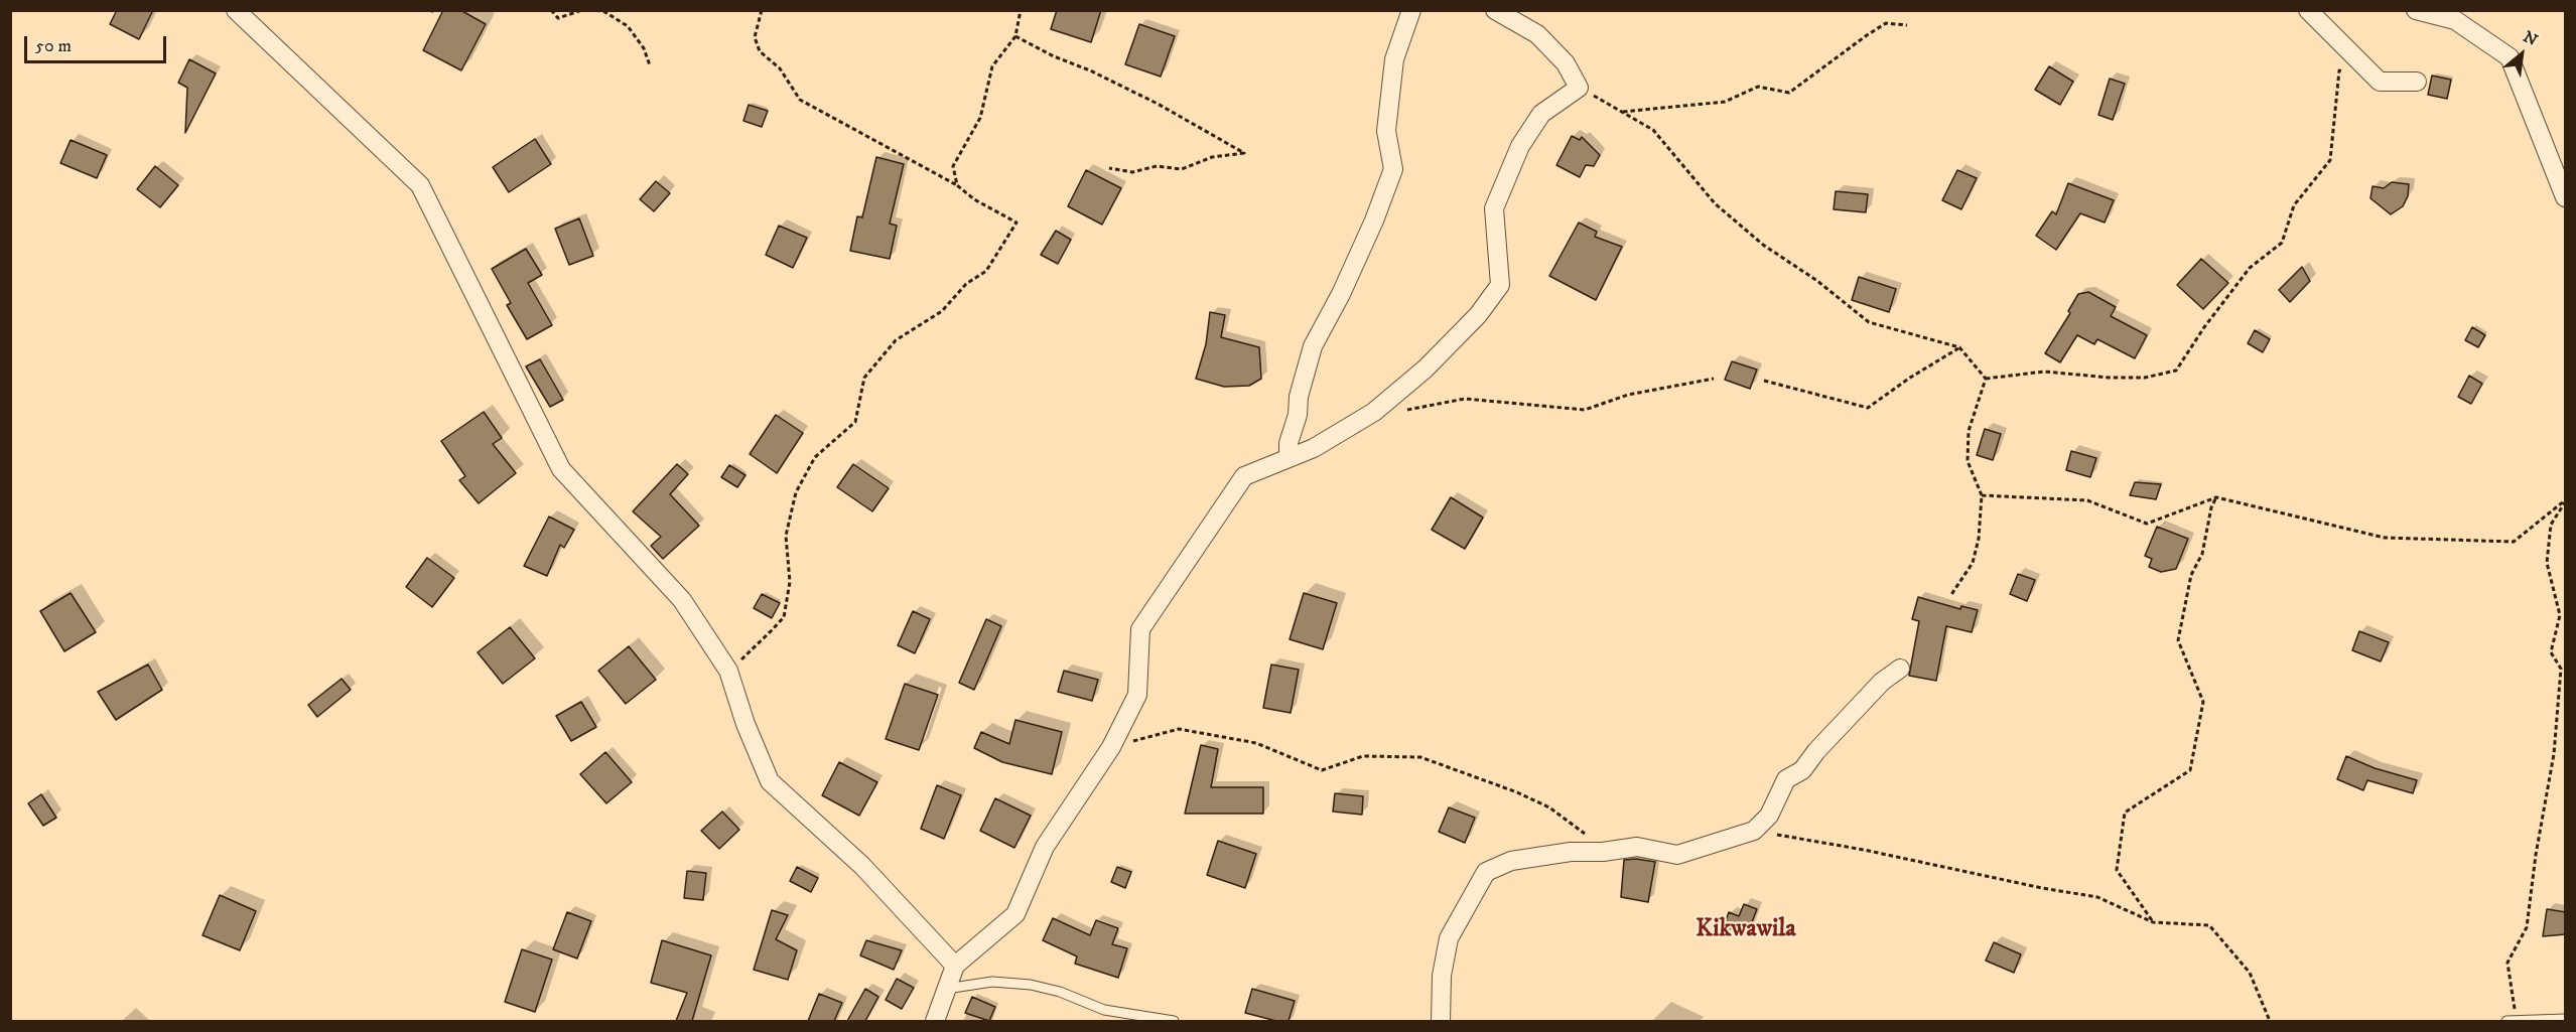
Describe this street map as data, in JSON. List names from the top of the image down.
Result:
{
  "districts": ["Kikwawila"],
  "scale_bar": "50 m",
  "north": "top right"
}
